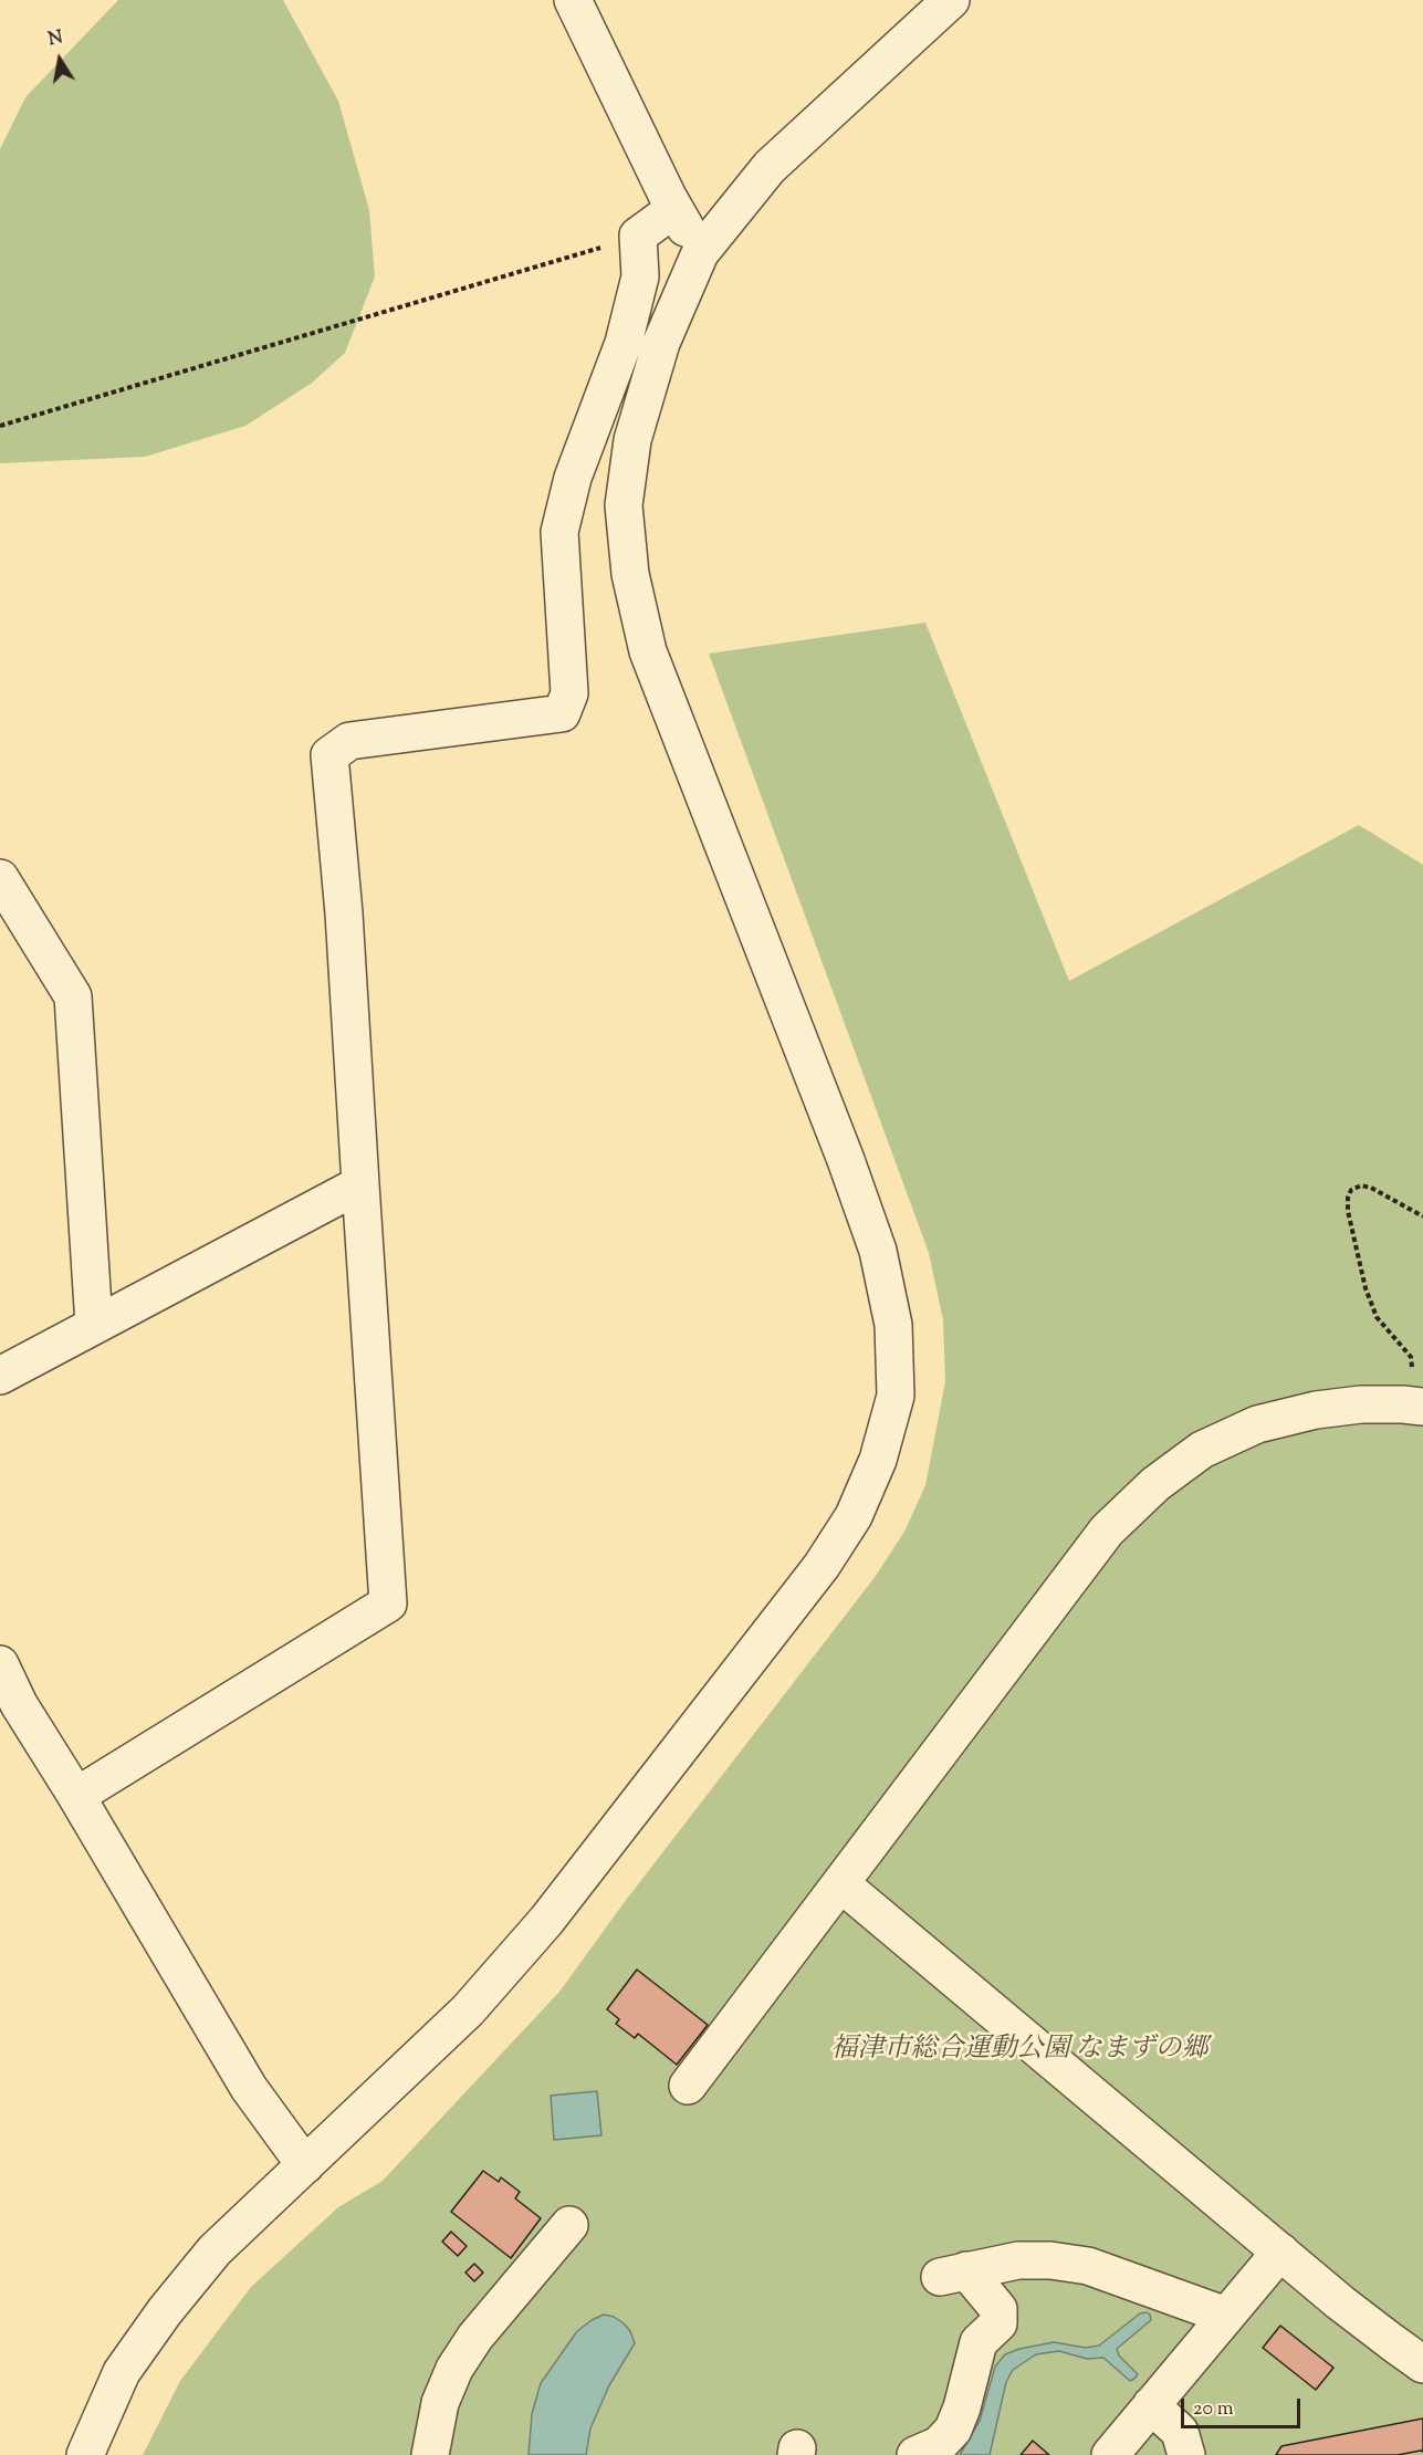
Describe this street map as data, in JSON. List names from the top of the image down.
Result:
{
  "parks": ["福津市総合運動公園 なまずの郷"],
  "scale_bar": "20 m",
  "north": "top"
}
